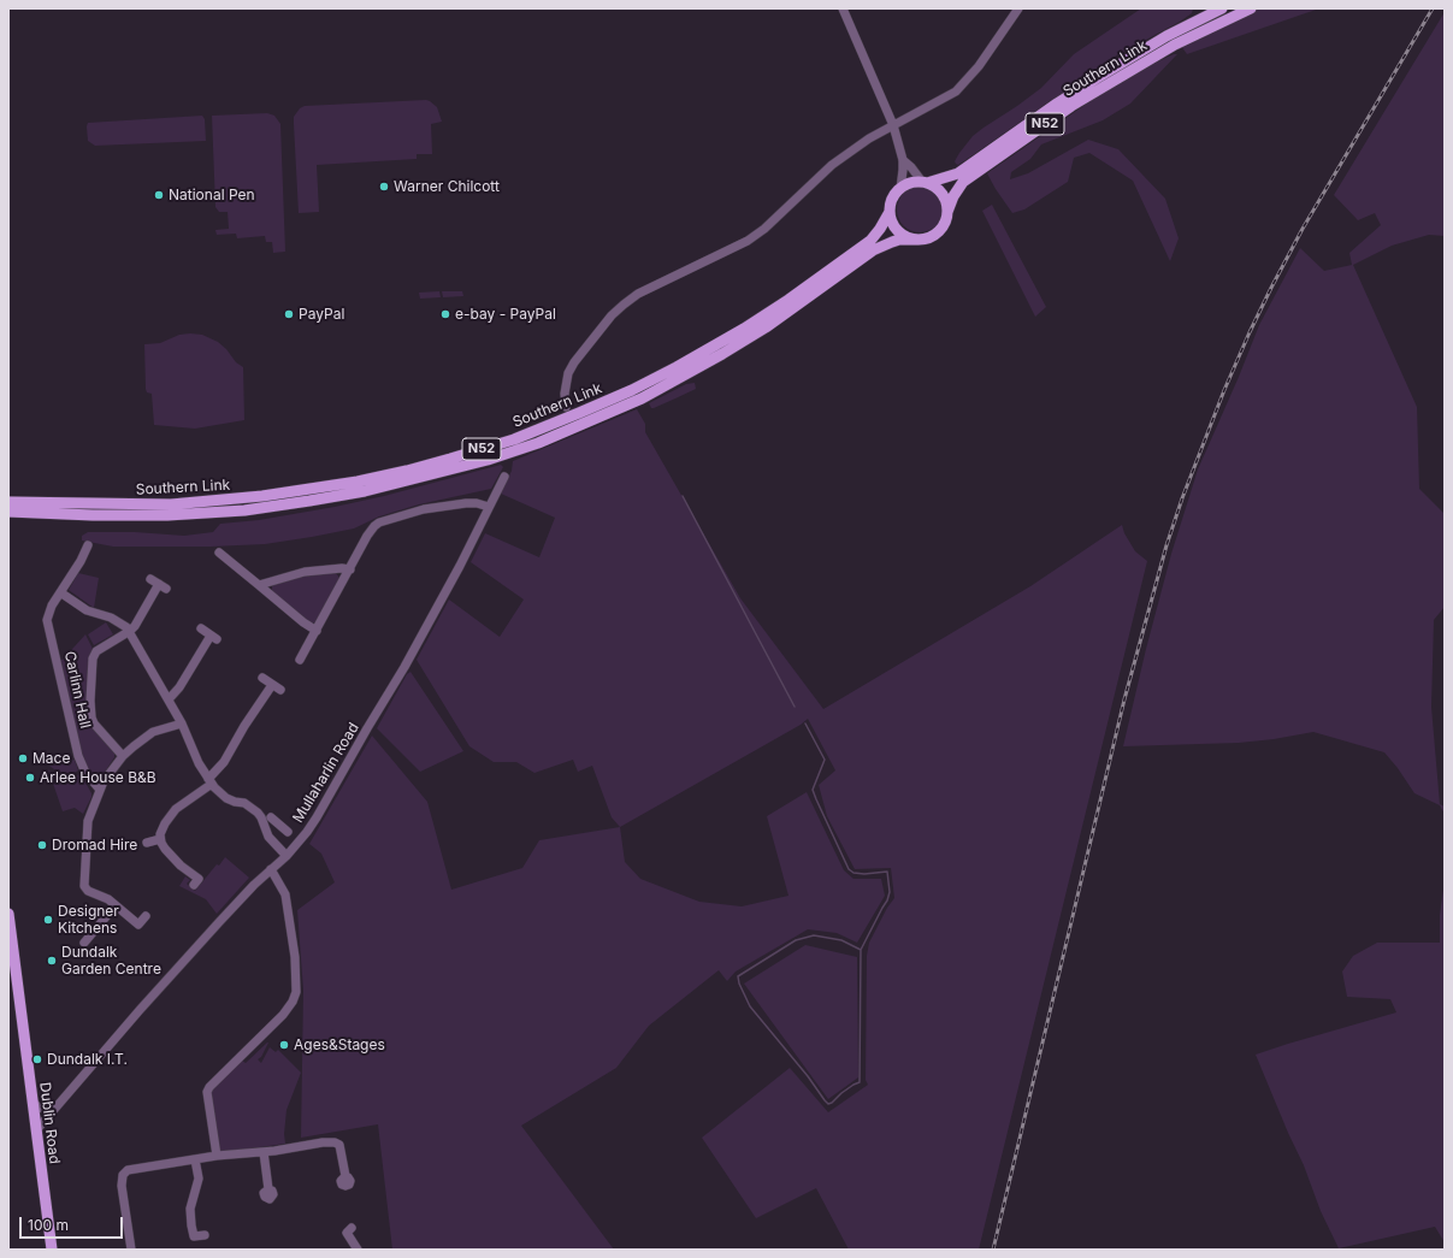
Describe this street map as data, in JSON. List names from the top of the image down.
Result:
{
  "streets": {
    "main road": ["Southern Link", "N52", "Dublin Road"],
    "street": ["Carlinn Hall", "Mullaharlin Road"]
  },
  "crossings": [
    ["Southern Link", "N52"],
    ["Mullaharlin Road", "Dublin Road"]
  ],
  "places": [
    "Warner Chilcott",
    "National Pen",
    "PayPal",
    "e-bay - PayPal",
    "Mace",
    "Arlee House B&B",
    "Dromad Hire",
    "Designer Kitchens",
    "Dundalk Garden Centre",
    "Ages&Stages",
    "Dundalk I.T."
  ],
  "scale_bar": "100 m"
}
